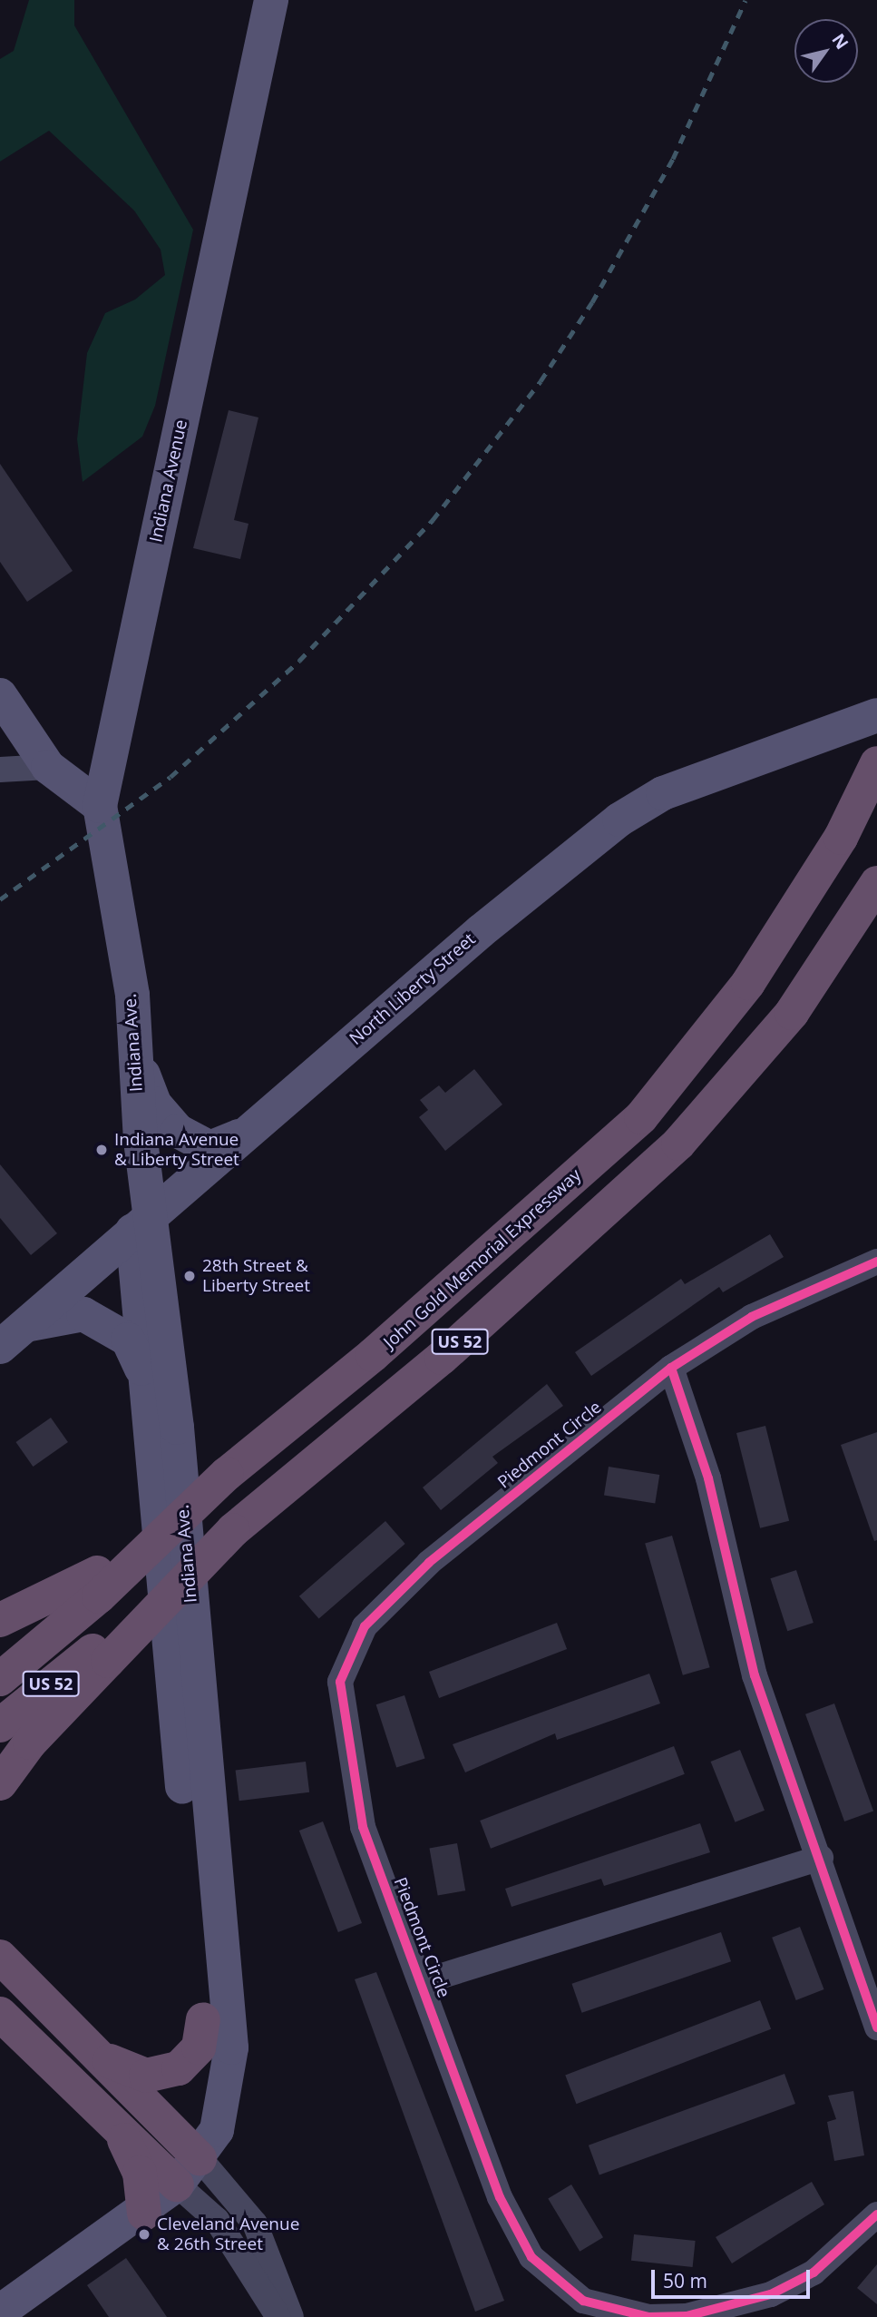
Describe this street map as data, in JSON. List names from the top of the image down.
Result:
{
  "streets": {
    "highway": ["John Gold Memorial Expressway", "US 52"],
    "main road": ["Indiana Avenue", "North Liberty Street", "Indiana Ave."],
    "street": ["Piedmont Circle"]
  },
  "crossings": [
    ["Indiana Avenue", "Indiana Ave."],
    ["North Liberty Street", "Indiana Ave."],
    ["John Gold Memorial Expressway", "US 52"]
  ],
  "places": ["Indiana Avenue & Liberty Street", "28th Street & Liberty Street", "Cleveland Avenue & 26th Street"],
  "scale_bar": "50 m",
  "north": "top right"
}
